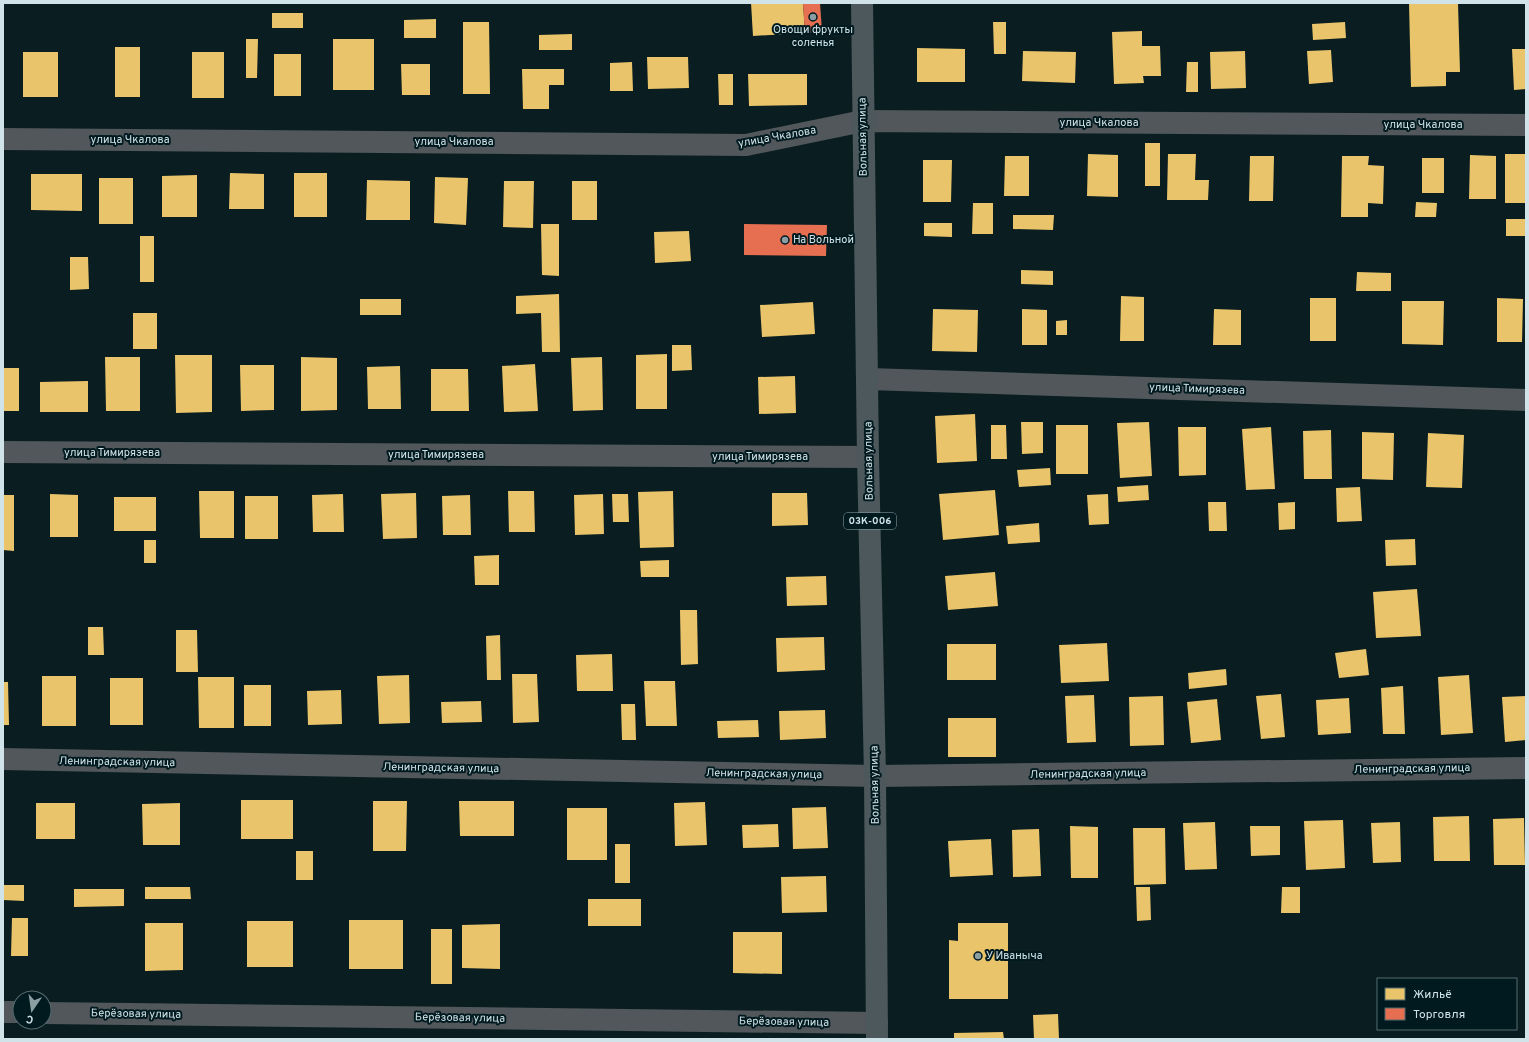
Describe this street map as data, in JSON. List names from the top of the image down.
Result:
{
  "streets": {
    "main road": ["Вольная улица", "03К-006"],
    "street": [
      "улица Чкалова",
      "улица Тимирязева",
      "Ленинградская улица",
      "Берёзовая улица"
    ]
  },
  "crossings": [
    ["улица Чкалова", "Вольная улица"],
    ["Вольная улица", "улица Тимирязева"],
    ["Вольная улица", "Ленинградская улица"],
    ["Вольная улица", "Берёзовая улица"]
  ],
  "places": ["Овощи фрукты соленья", "На Вольной", "У Иваныча"],
  "legend": ["Жильё", "Торговля"],
  "north": "bottom"
}
